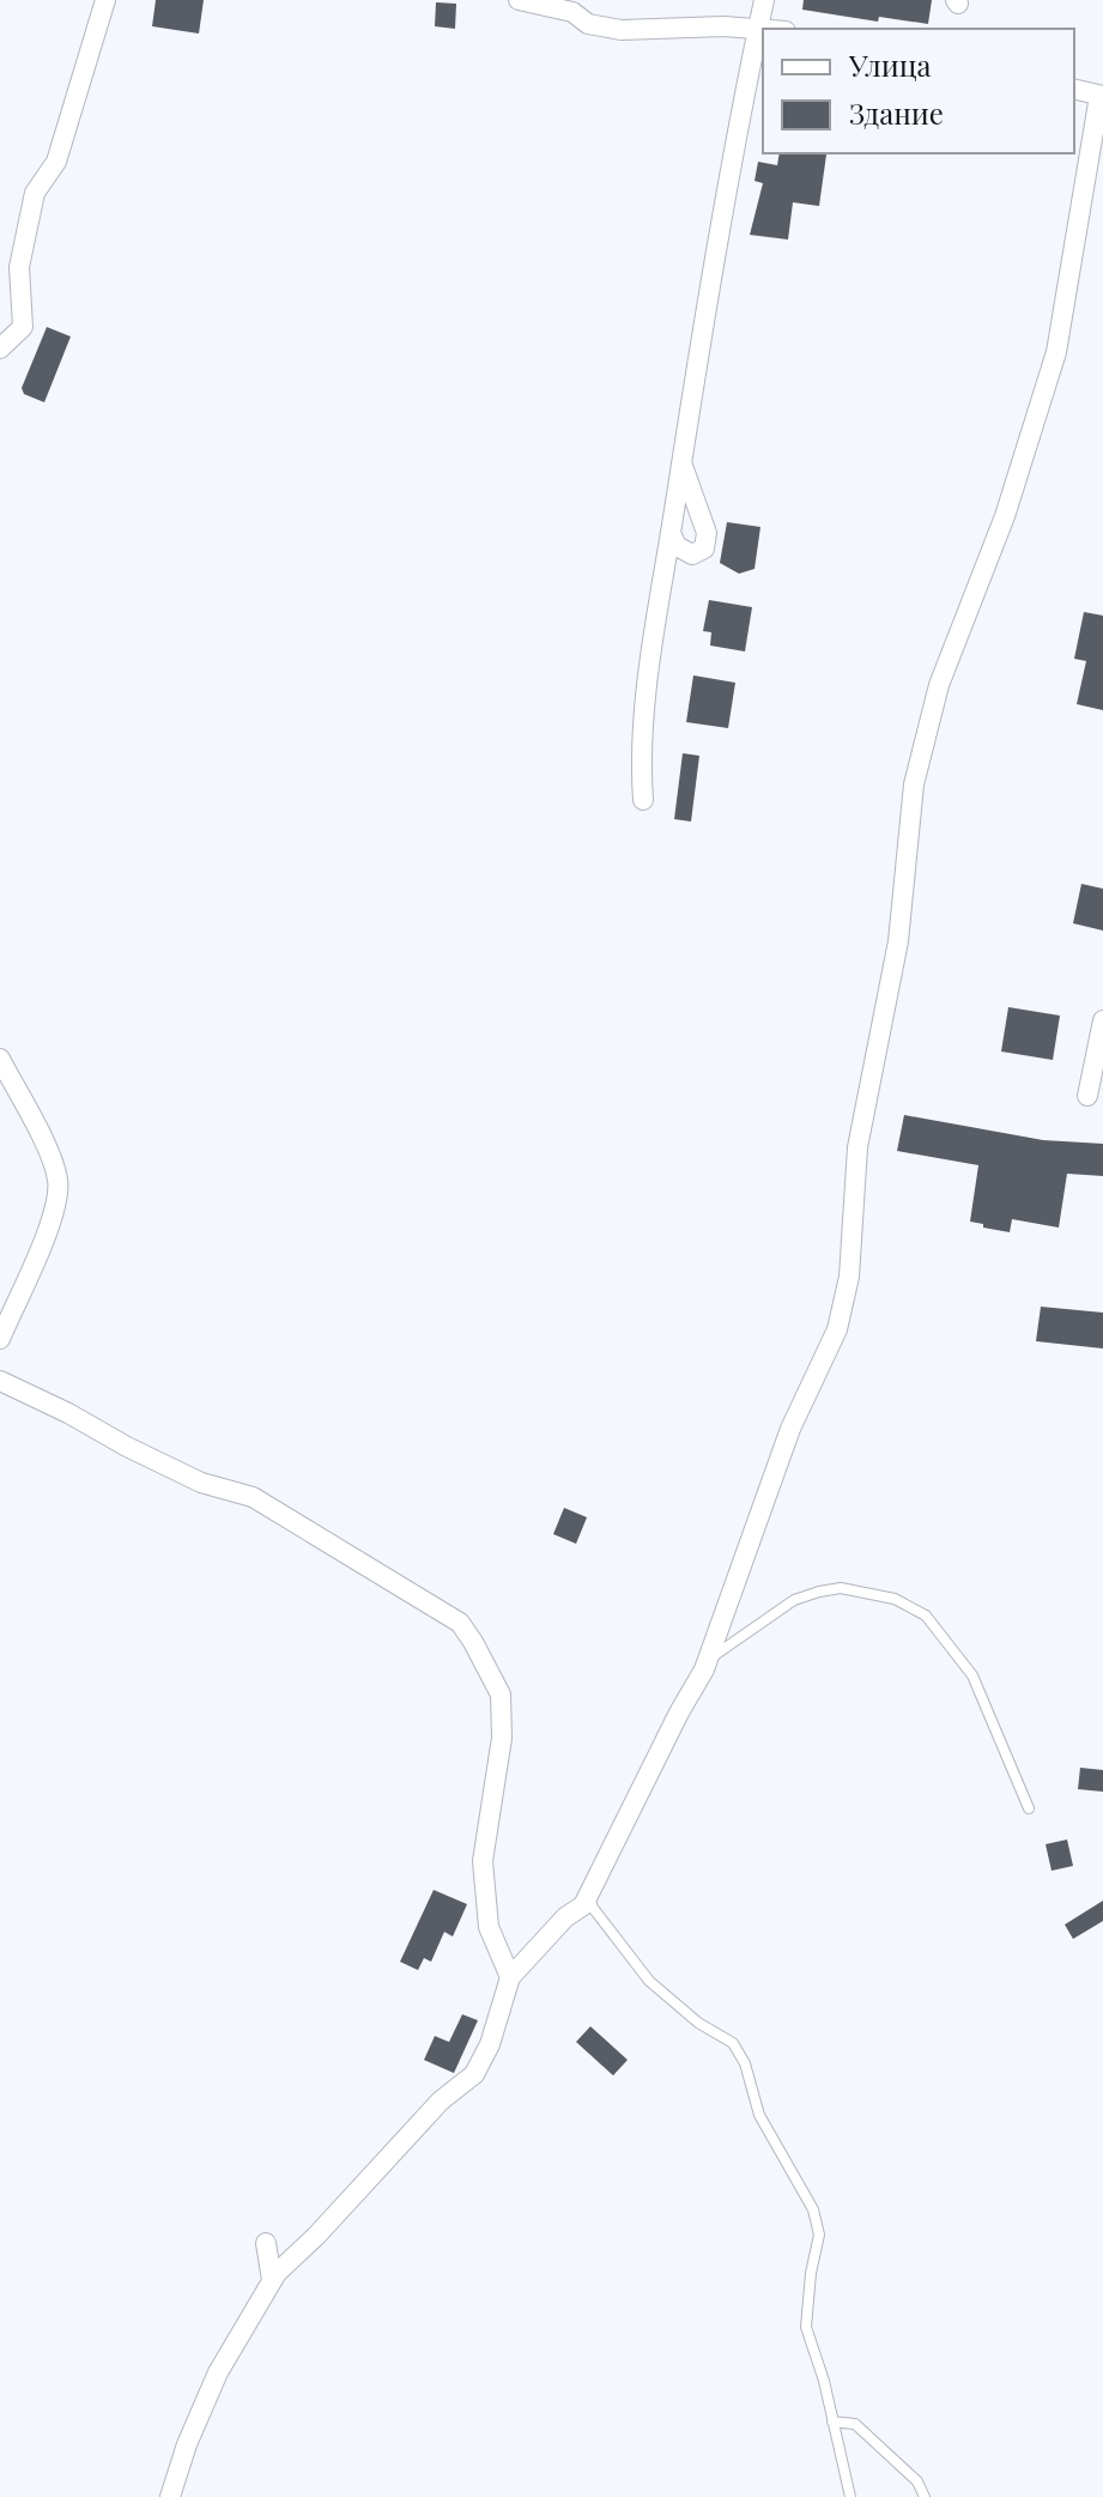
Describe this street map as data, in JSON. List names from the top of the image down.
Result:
{
  "legend": ["Улица", "Здание"]
}
